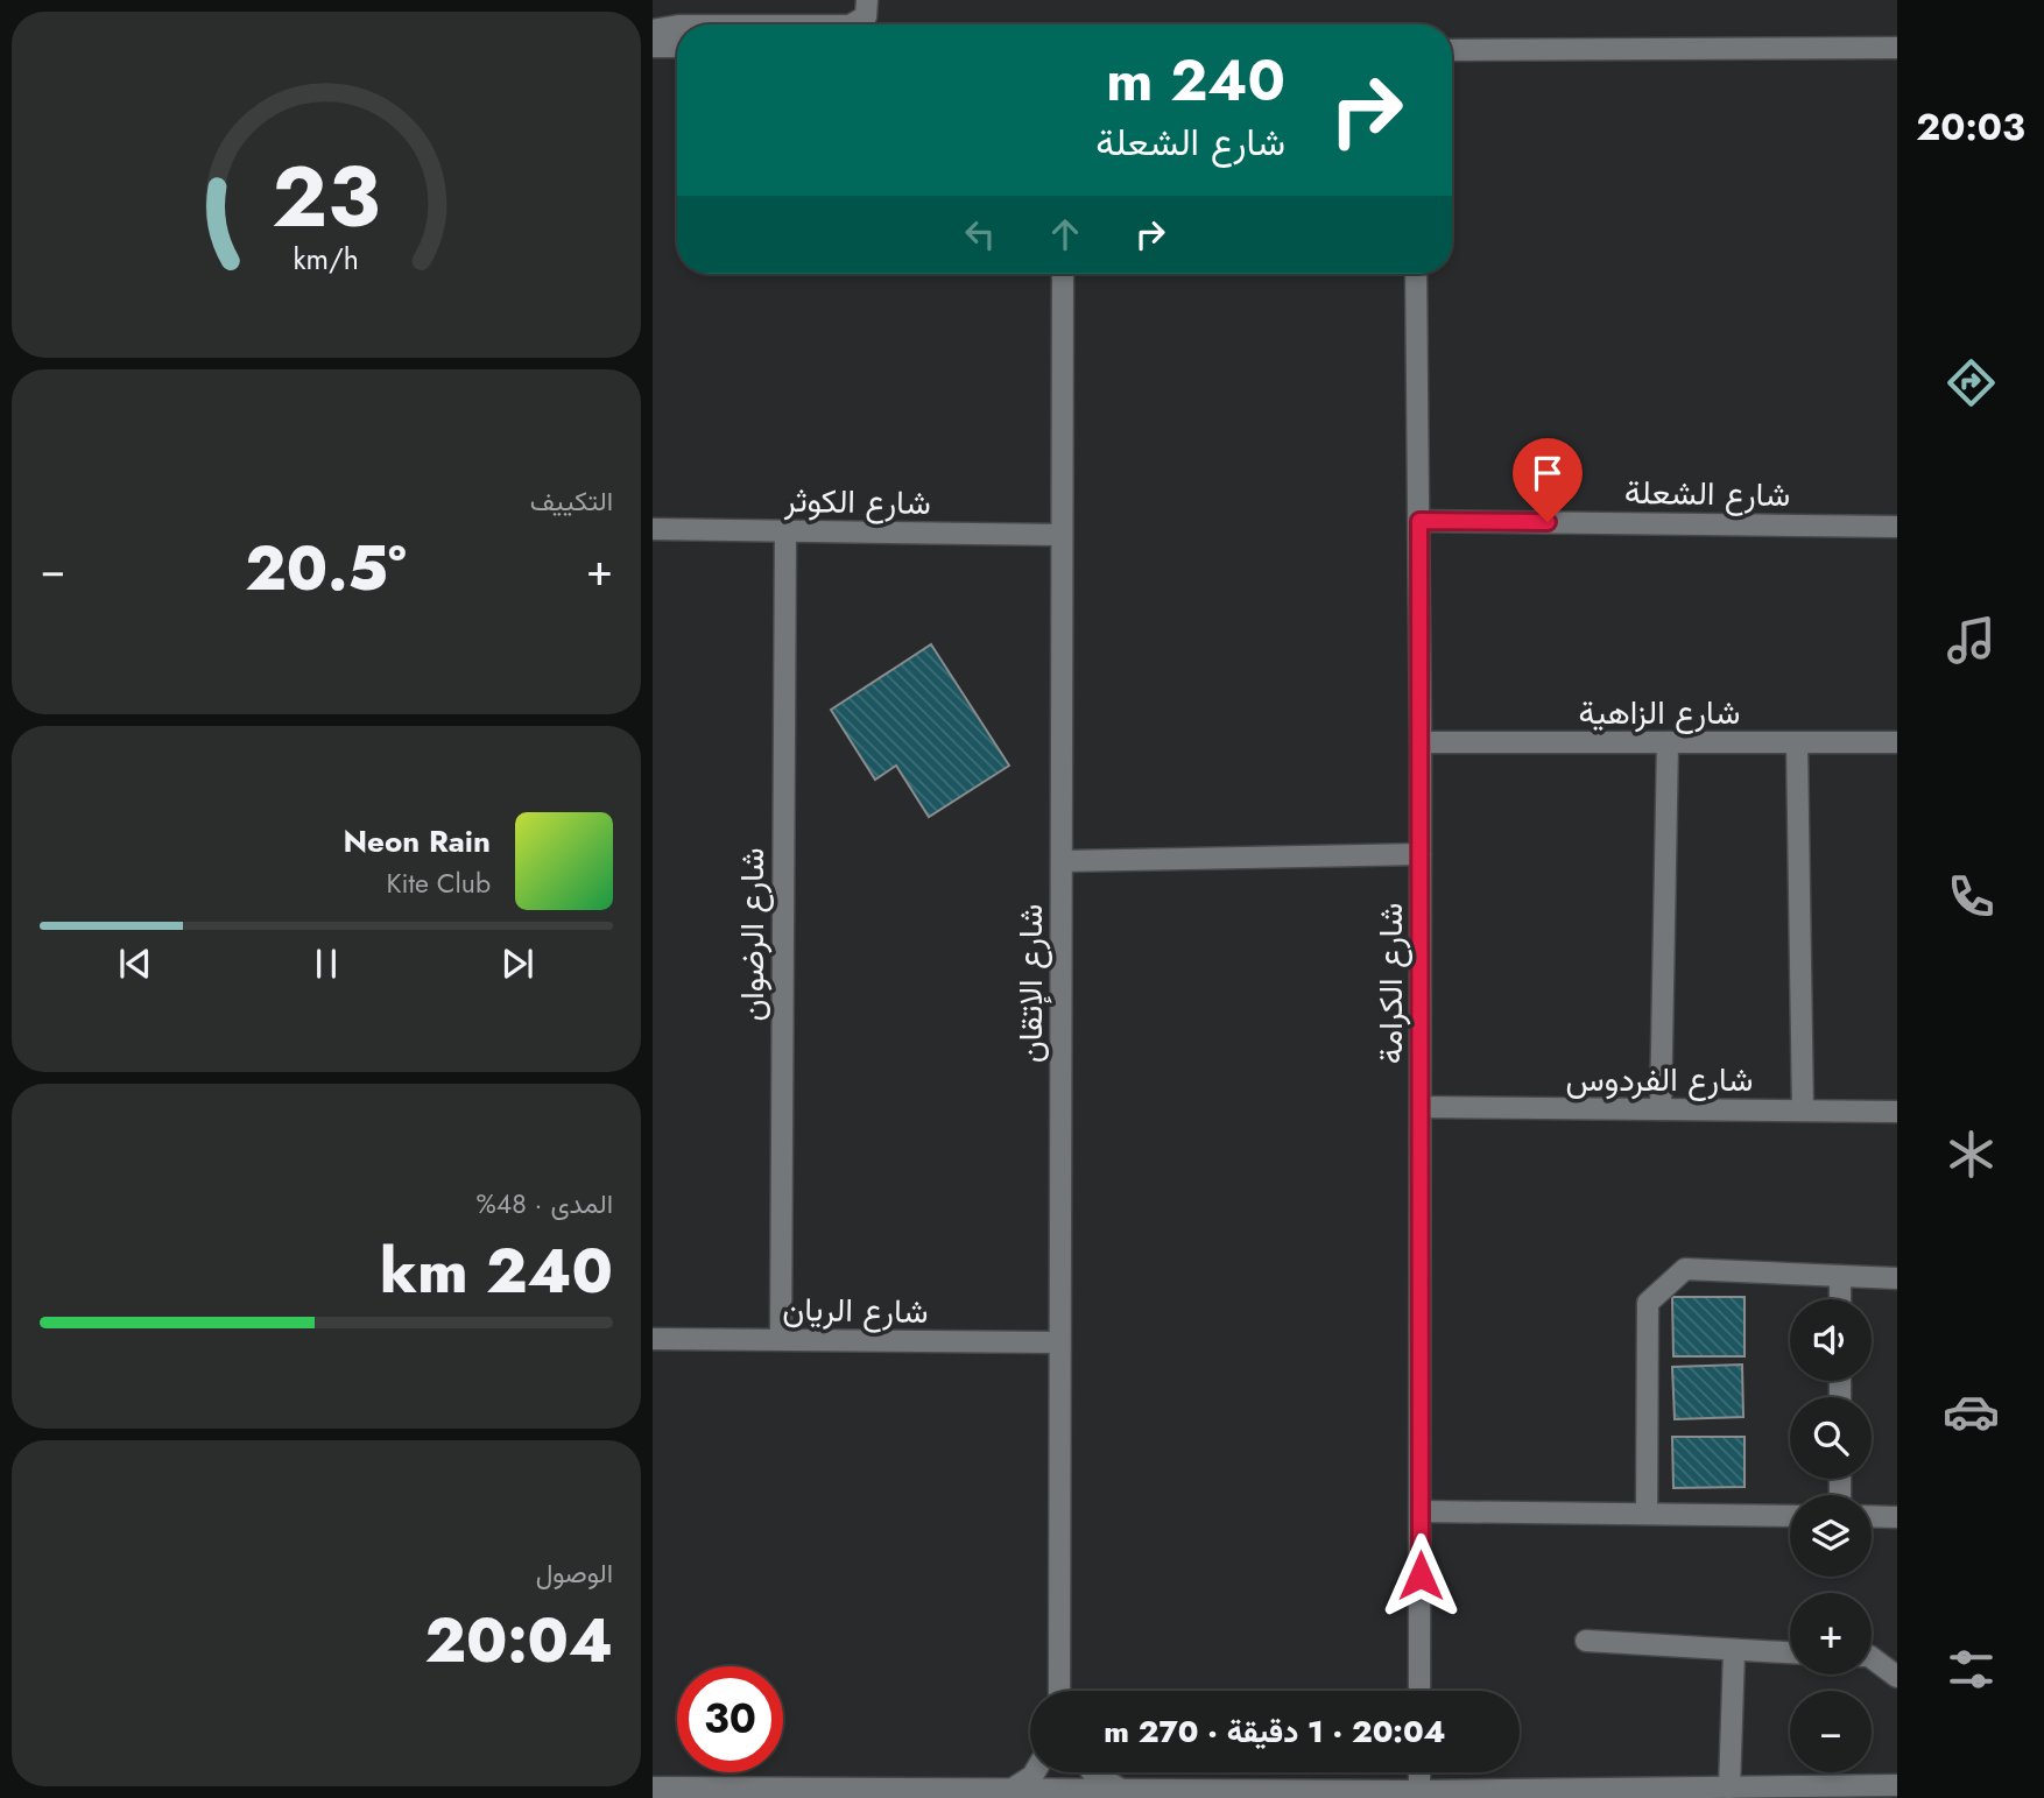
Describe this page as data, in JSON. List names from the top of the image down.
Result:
{
  "streets": {
    "street": [
      "شارع الشعلة",
      "شارع الكوثر",
      "شارع الزاهية",
      "شارع الرضوان",
      "شارع الإتقان",
      "شارع الكرامة",
      "شارع الفردوس",
      "شارع الريان"
    ]
  },
  "crossings": [
    ["شارع الشعلة", "شارع الكرامة"],
    ["شارع الكوثر", "شارع الرضوان"],
    ["شارع الكوثر", "شارع الإتقان"],
    ["شارع الزاهية", "شارع الكرامة"],
    ["شارع الرضوان", "شارع الريان"],
    ["شارع الإتقان", "شارع الريان"],
    ["شارع الكرامة", "شارع الفردوس"]
  ],
  "page": {
    "tabs": "20:03",
    "turn": ["240 m", "شارع الشعلة"],
    "tile": [
      "التكييف",
      ["المدى · 48%", "240 km"],
      ["الوصول", "20:04"]
    ],
    "heat": ["−", "20.5°", "+"],
    "song": ["Neon Rain", "Kite Club"],
    "map_buttons": ["+", "−"],
    "limit": "30",
    "trip": "20:04 · 1 دقيقة · 270 m",
    "gauge": ["23", "km/h"]
  }
}
